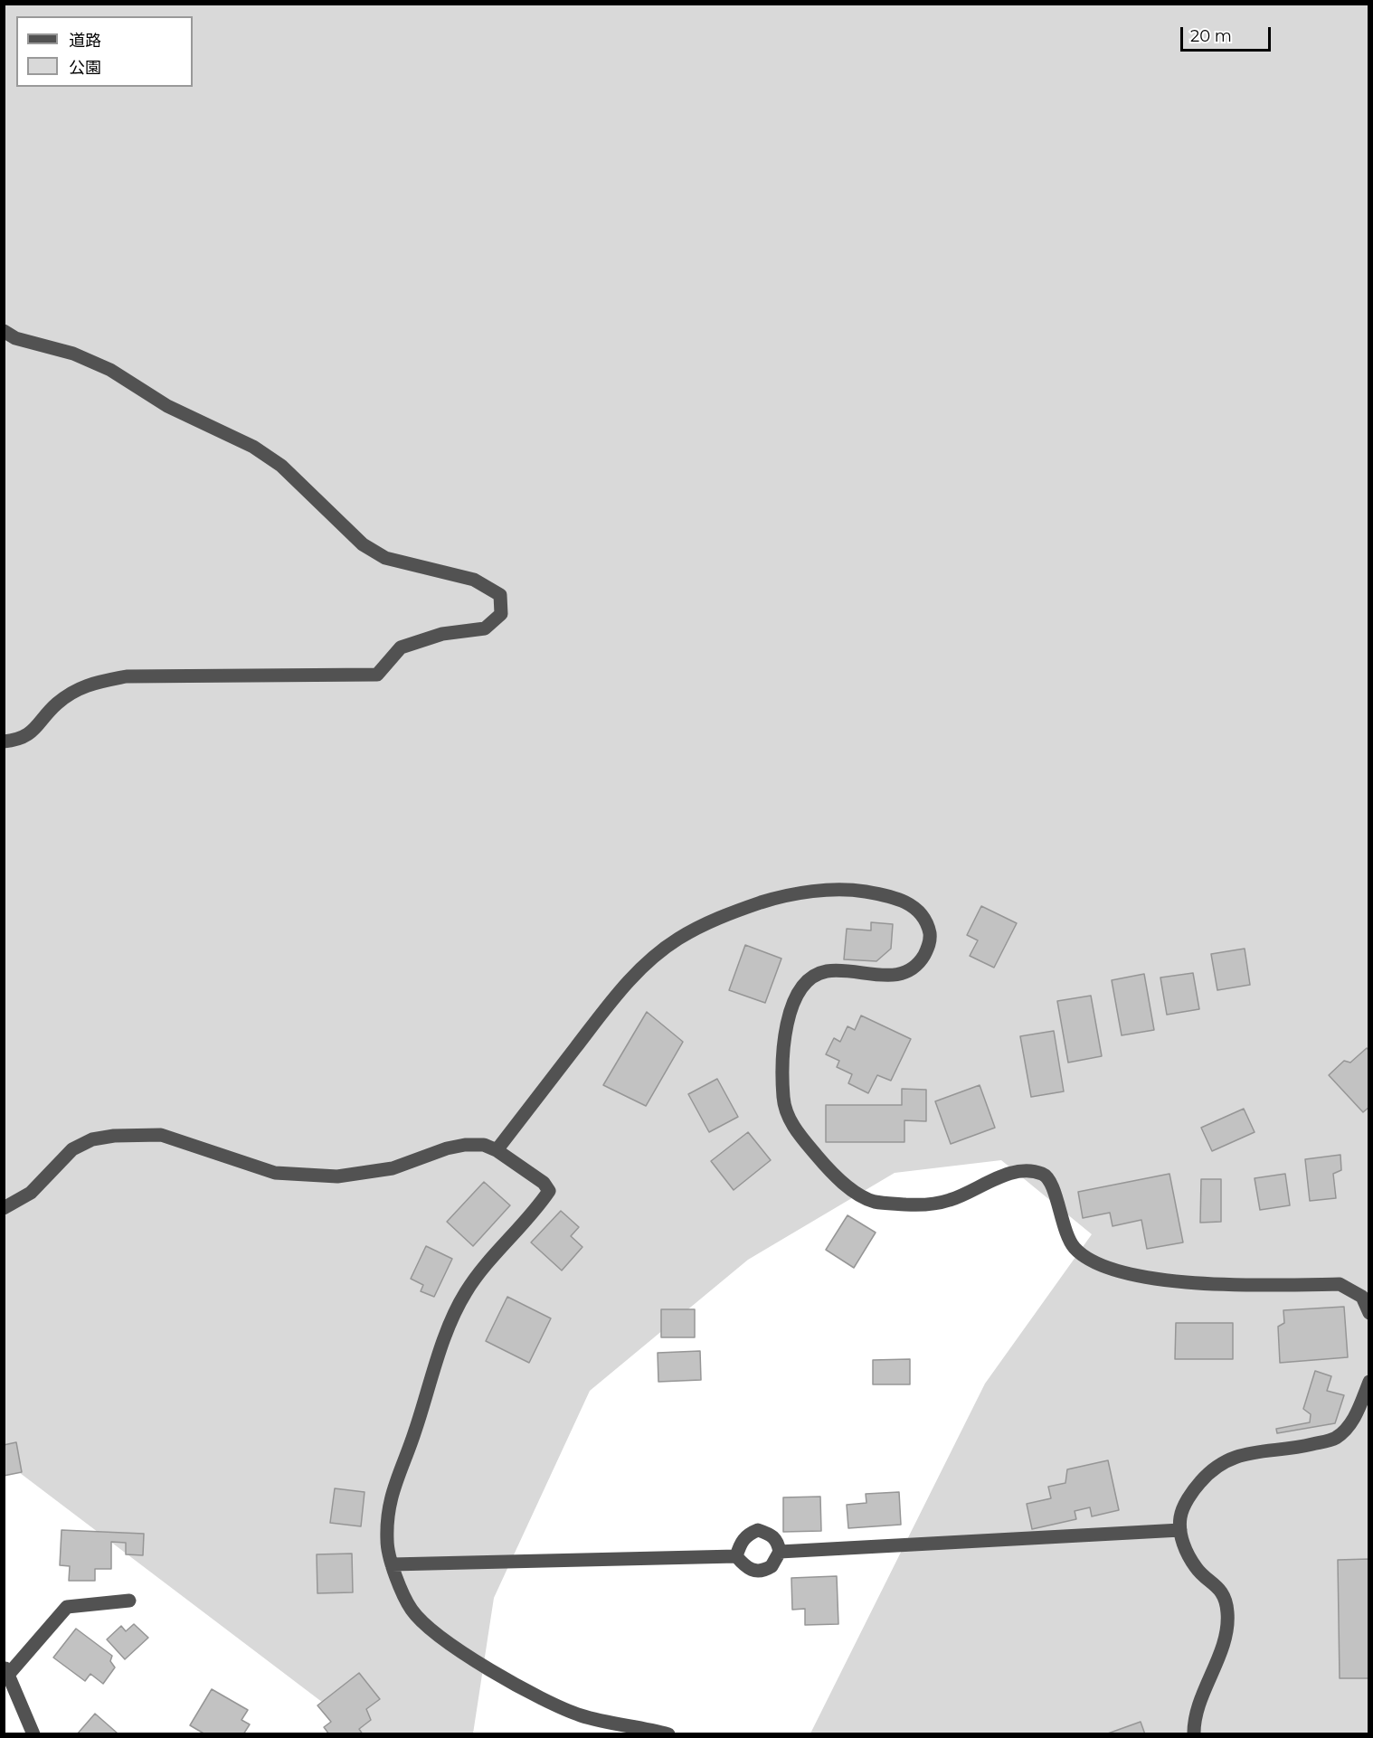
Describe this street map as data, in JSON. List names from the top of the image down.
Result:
{
  "legend": ["道路", "公園"],
  "scale_bar": "20 m"
}
